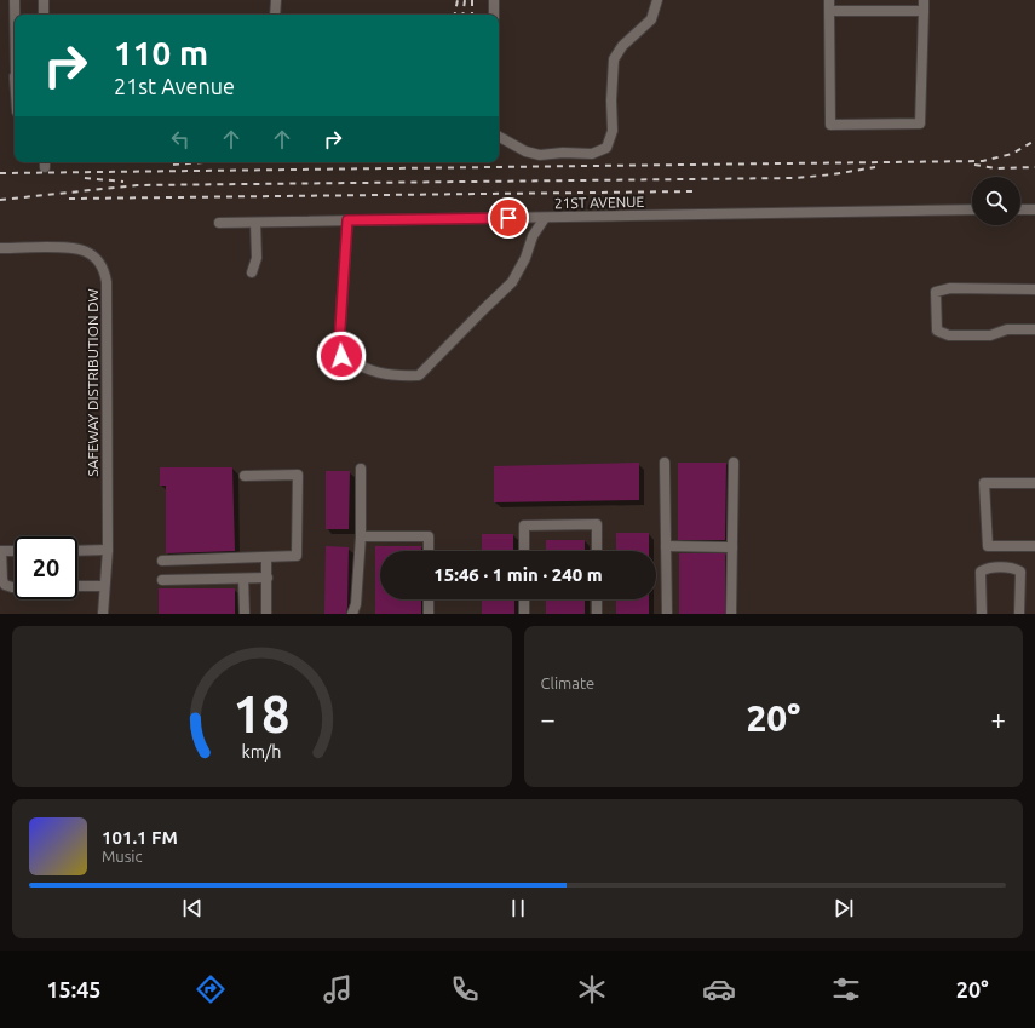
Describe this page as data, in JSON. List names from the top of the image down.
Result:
{
  "streets": {
    "street": ["21ST AVENUE", "SAFEWAY DISTRIBUTION DW"]
  },
  "page": {
    "turn": ["110 m", "21st Avenue"],
    "limit": "20",
    "trip": "15:46 · 1 min · 240 m",
    "tile": "Climate",
    "heat": ["−", "20°", "+"],
    "song": ["101.1 FM", "Music"],
    "tabs": ["15:45", "20°"],
    "gauge": ["18", "km/h"]
  }
}
